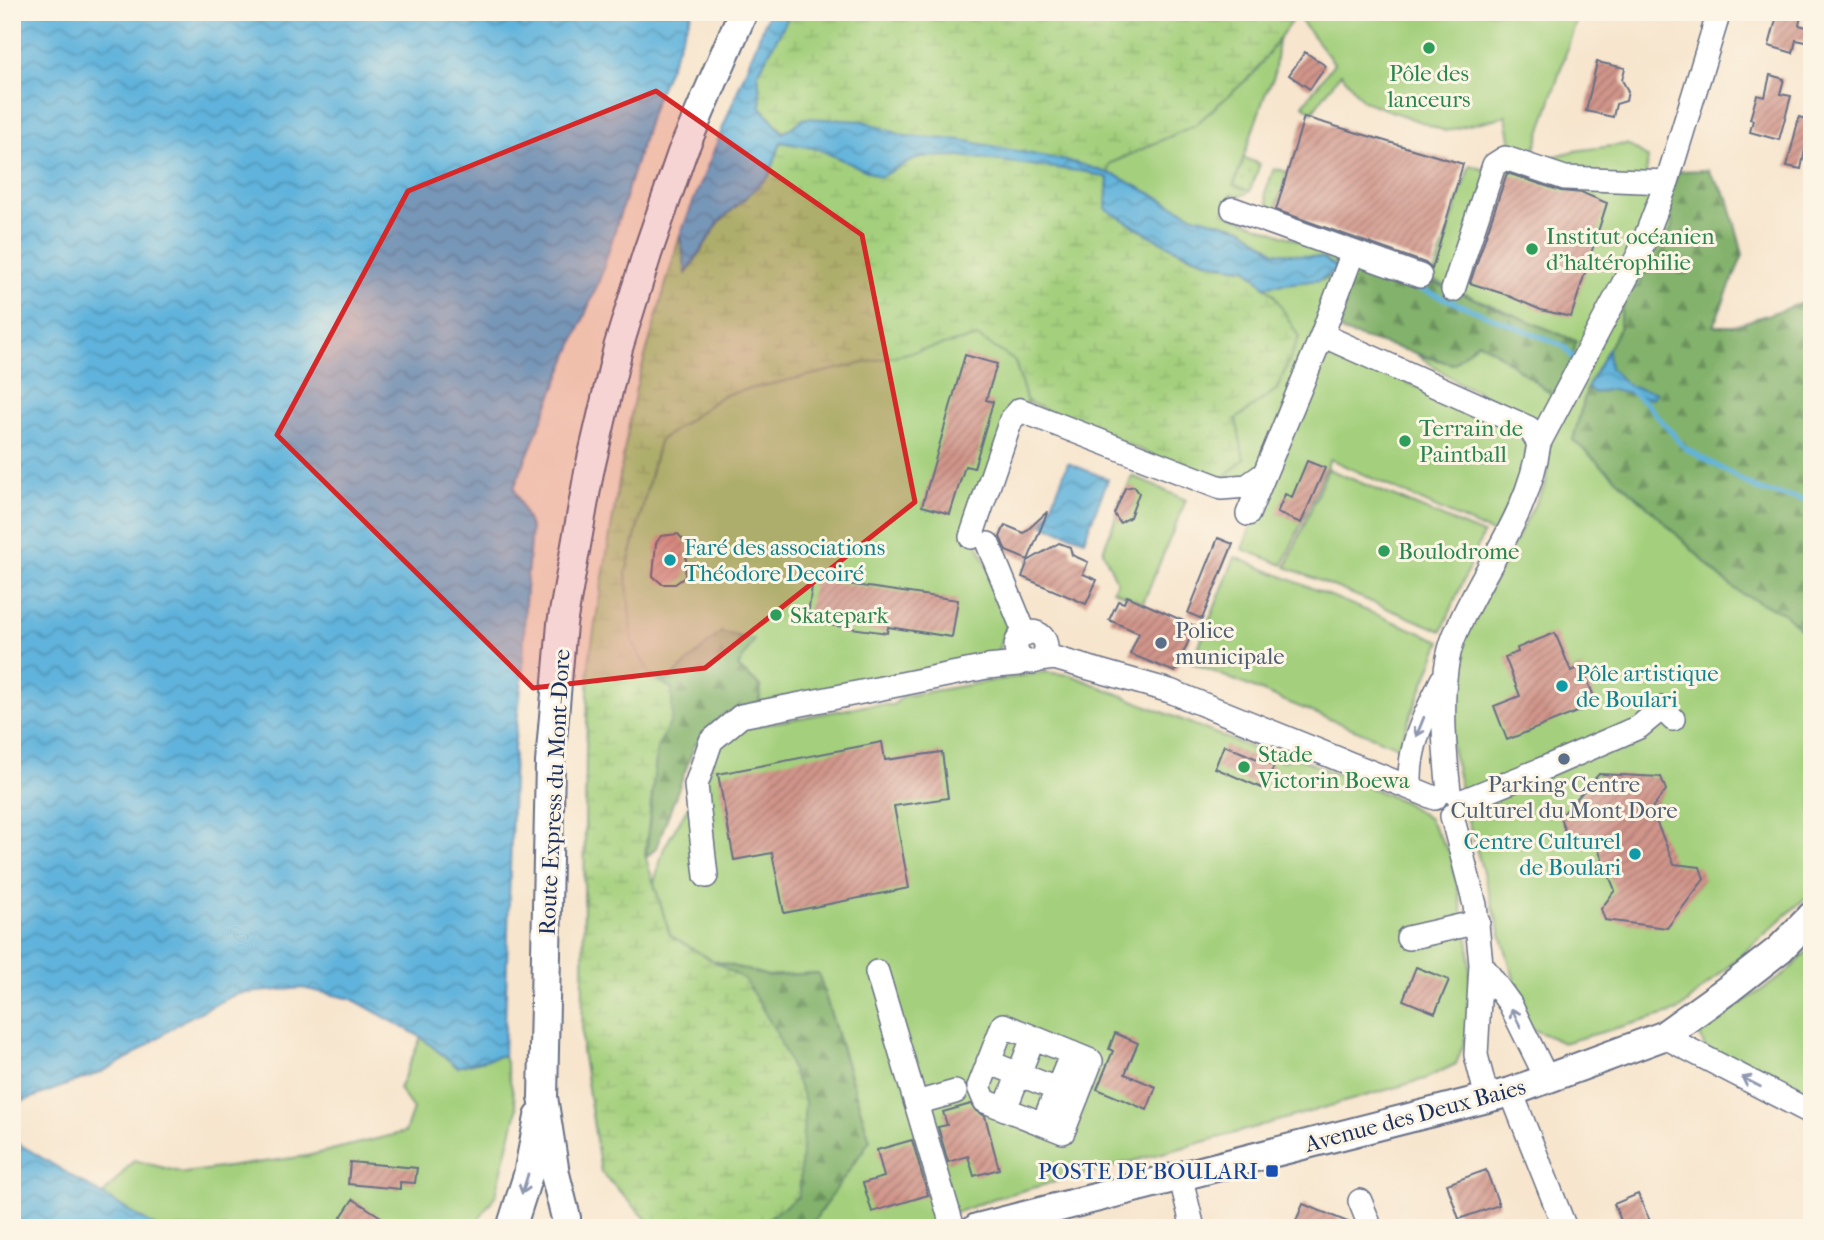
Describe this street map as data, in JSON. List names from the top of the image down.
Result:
{
  "streets": {
    "main road": ["Route Express du Mont-Dore", "Avenue des Deux Baies"]
  },
  "places": {
    "other": [
      "Pôle des lanceurs",
      "Institut océanien d'haltérophilie",
      "Terrain de Paintball",
      "Boulodrome",
      "Faré des associations Théodore Decoiré",
      "Skatepark",
      "Police municipale",
      "Pôle artistique de Boulari",
      "Parking Centre Culturel du Mont Dore",
      "Stade Victorin Boewa",
      "Centre Culturel de Boulari"
    ],
    "transit": ["POSTE DE BOULARI"]
  }
}
